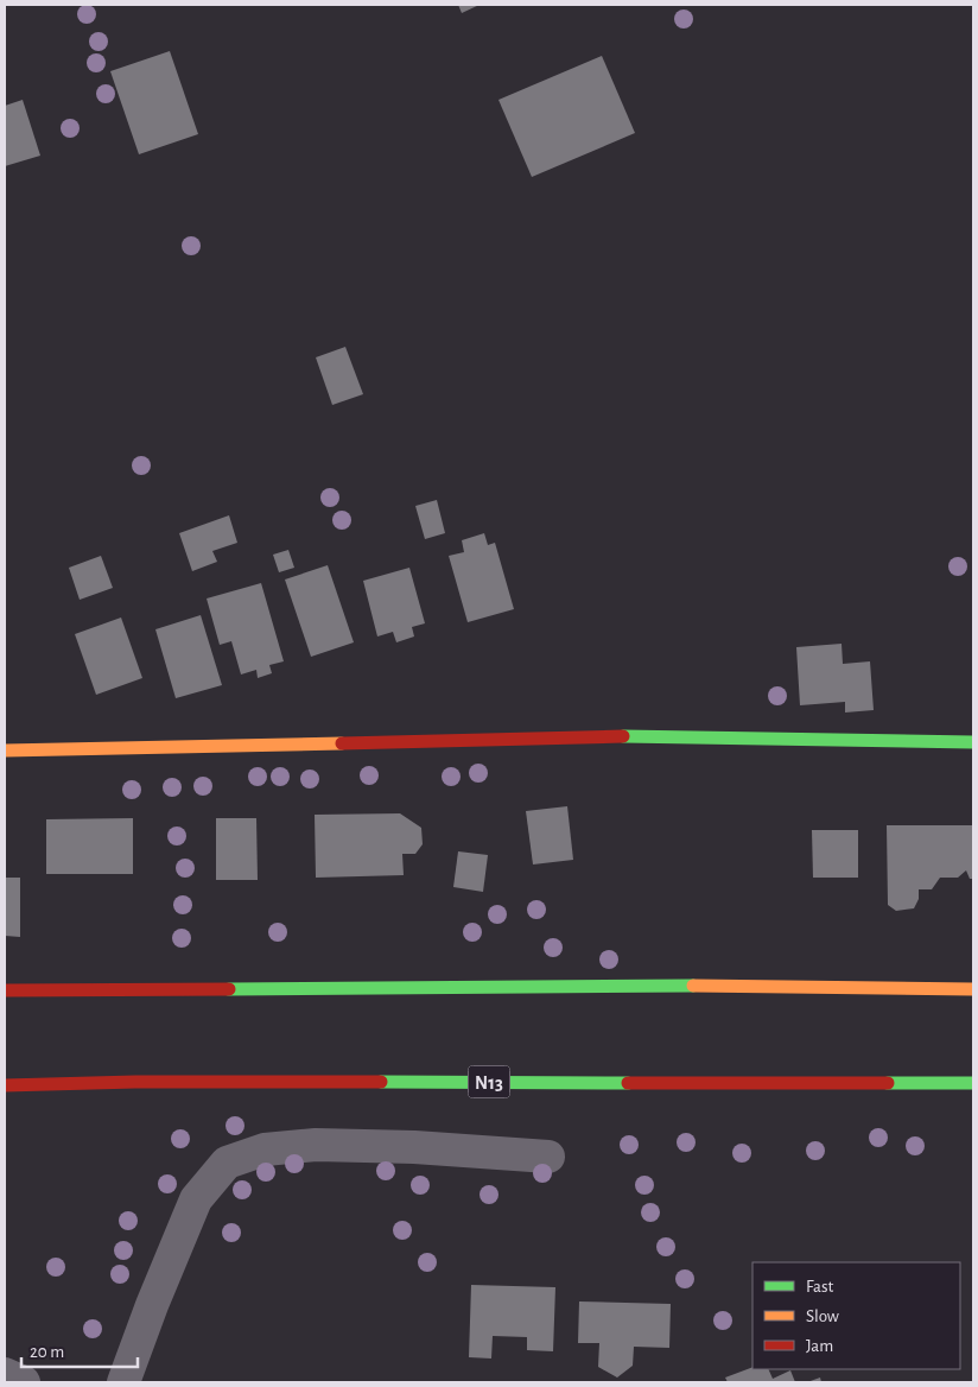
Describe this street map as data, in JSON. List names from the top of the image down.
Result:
{
  "streets": {
    "main road": ["N13"]
  },
  "legend": ["Fast", "Slow", "Jam"],
  "scale_bar": "20 m"
}
